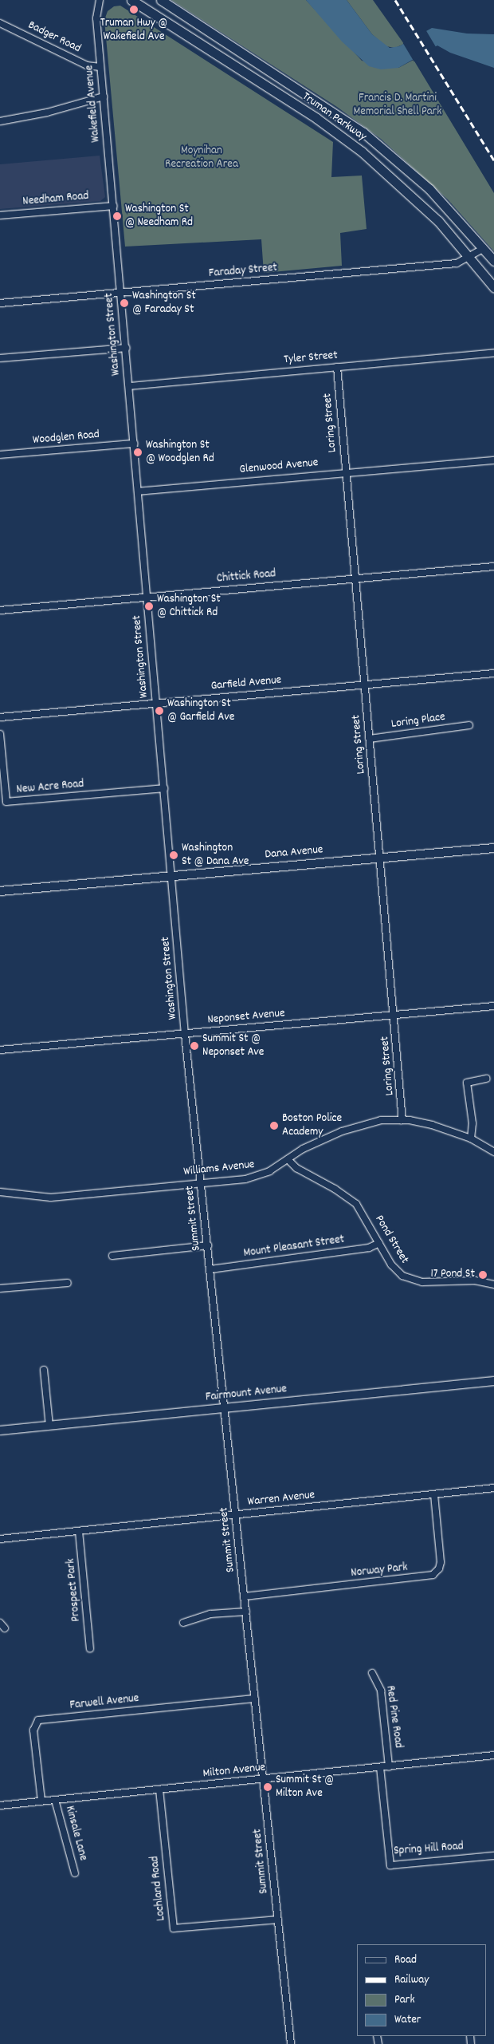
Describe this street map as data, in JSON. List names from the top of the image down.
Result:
{
  "streets": {
    "main road": ["Truman Parkway"],
    "street": [
      "Badger Road",
      "Wakefield Avenue",
      "Needham Road",
      "Faraday Street",
      "Washington Street",
      "Tyler Street",
      "Loring Street",
      "Woodglen Road",
      "Glenwood Avenue",
      "Chittick Road",
      "Garfield Avenue",
      "Loring Place",
      "New Acre Road",
      "Dana Avenue",
      "Neponset Avenue",
      "Williams Avenue",
      "Summit Street",
      "Pond Street",
      "Mount Pleasant Street",
      "Fairmount Avenue",
      "Warren Avenue",
      "Norway Park",
      "Prospect Park",
      "Farwell Avenue",
      "Red Pine Road",
      "Milton Avenue",
      "Kinsale Lane",
      "Spring Hill Road",
      "Lochland Road"
    ]
  },
  "crossings": [
    ["Badger Road", "Wakefield Avenue"],
    ["Wakefield Avenue", "Needham Road"],
    ["Wakefield Avenue", "Washington Street"],
    ["Truman Parkway", "Faraday Street"],
    ["Needham Road", "Washington Street"],
    ["Faraday Street", "Washington Street"],
    ["Washington Street", "Tyler Street"],
    ["Washington Street", "Woodglen Road"],
    ["Washington Street", "Glenwood Avenue"],
    ["Washington Street", "Chittick Road"],
    ["Washington Street", "Garfield Avenue"],
    ["Washington Street", "New Acre Road"],
    ["Washington Street", "Dana Avenue"],
    ["Washington Street", "Neponset Avenue"],
    ["Washington Street", "Summit Street"],
    ["Tyler Street", "Loring Street"],
    ["Loring Street", "Glenwood Avenue"],
    ["Loring Street", "Chittick Road"],
    ["Loring Street", "Garfield Avenue"],
    ["Loring Street", "Loring Place"],
    ["Loring Street", "Dana Avenue"],
    ["Loring Street", "Neponset Avenue"],
    ["Loring Street", "Williams Avenue"],
    ["Neponset Avenue", "Summit Street"],
    ["Williams Avenue", "Summit Street"],
    ["Williams Avenue", "Pond Street"],
    ["Summit Street", "Mount Pleasant Street"],
    ["Summit Street", "Fairmount Avenue"],
    ["Summit Street", "Warren Avenue"],
    ["Summit Street", "Norway Park"],
    ["Summit Street", "Farwell Avenue"],
    ["Summit Street", "Milton Avenue"],
    ["Summit Street", "Lochland Road"],
    ["Pond Street", "Mount Pleasant Street"],
    ["Warren Avenue", "Norway Park"],
    ["Warren Avenue", "Prospect Park"],
    ["Farwell Avenue", "Milton Avenue"],
    ["Red Pine Road", "Milton Avenue"],
    ["Milton Avenue", "Kinsale Lane"],
    ["Milton Avenue", "Spring Hill Road"],
    ["Milton Avenue", "Lochland Road"]
  ],
  "parks": ["Francis D. Martini Memorial Shell Park", "Moynihan Recreation Area"],
  "places": [
    "Truman Hwy @ Wakefield Ave",
    "Washington St @ Needham Rd",
    "Washington St @ Faraday St",
    "Washington St @ Woodglen Rd",
    "Washington St @ Chittick Rd",
    "Washington St @ Garfield Ave",
    "Washington St @ Dana Ave",
    "Summit St @ Neponset Ave",
    "Boston Police Academy",
    "17 Pond St",
    "Summit St @ Milton Ave"
  ],
  "legend": [
    "Road",
    "Railway",
    "Park",
    "Water"
  ]
}
